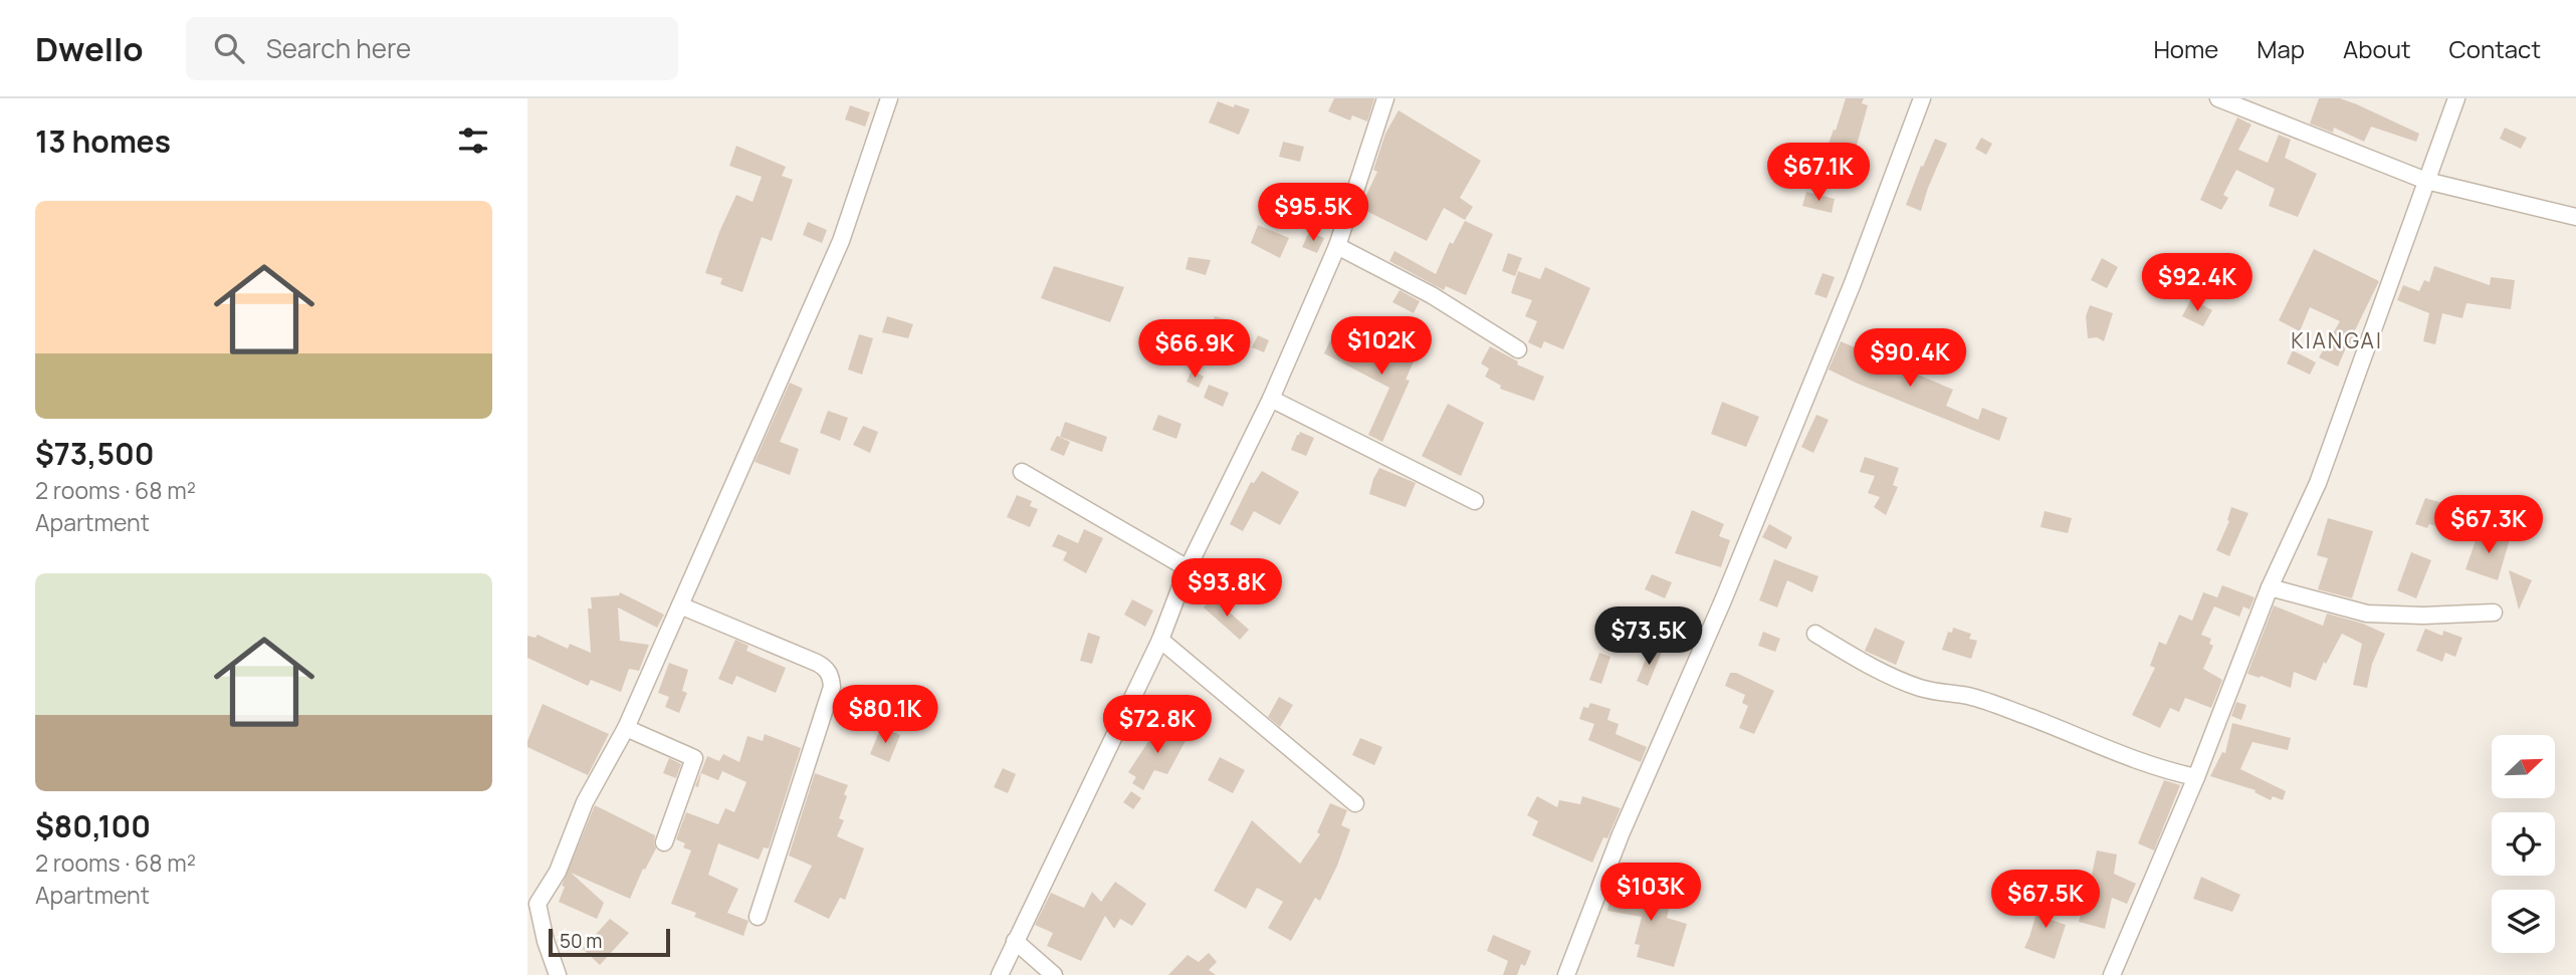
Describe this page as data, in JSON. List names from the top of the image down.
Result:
{
  "districts": ["KIANGAI"],
  "scale_bar": "50 m",
  "north": "top right",
  "page": {
    "header": "Dwello",
    "search": "Search here",
    "nav": [
      "Home",
      "Map",
      "About",
      "Contact"
    ],
    "heading": "13 homes",
    "price": [
      "$67.1K",
      "$95.5K",
      "$92.4K",
      "$102K",
      "$66.9K",
      "$90.4K",
      "$67.3K",
      "$93.8K",
      "$73.5K",
      "$80.1K",
      "$72.8K",
      "$103K",
      "$67.5K"
    ],
    "list": [
      {
        "name": "$73,500",
        "note": "2 rooms · 68 m² · Apartment"
      },
      {
        "name": "$80,100",
        "note": "2 rooms · 68 m² · Apartment"
      }
    ],
    "scale": "50 m"
  }
}
